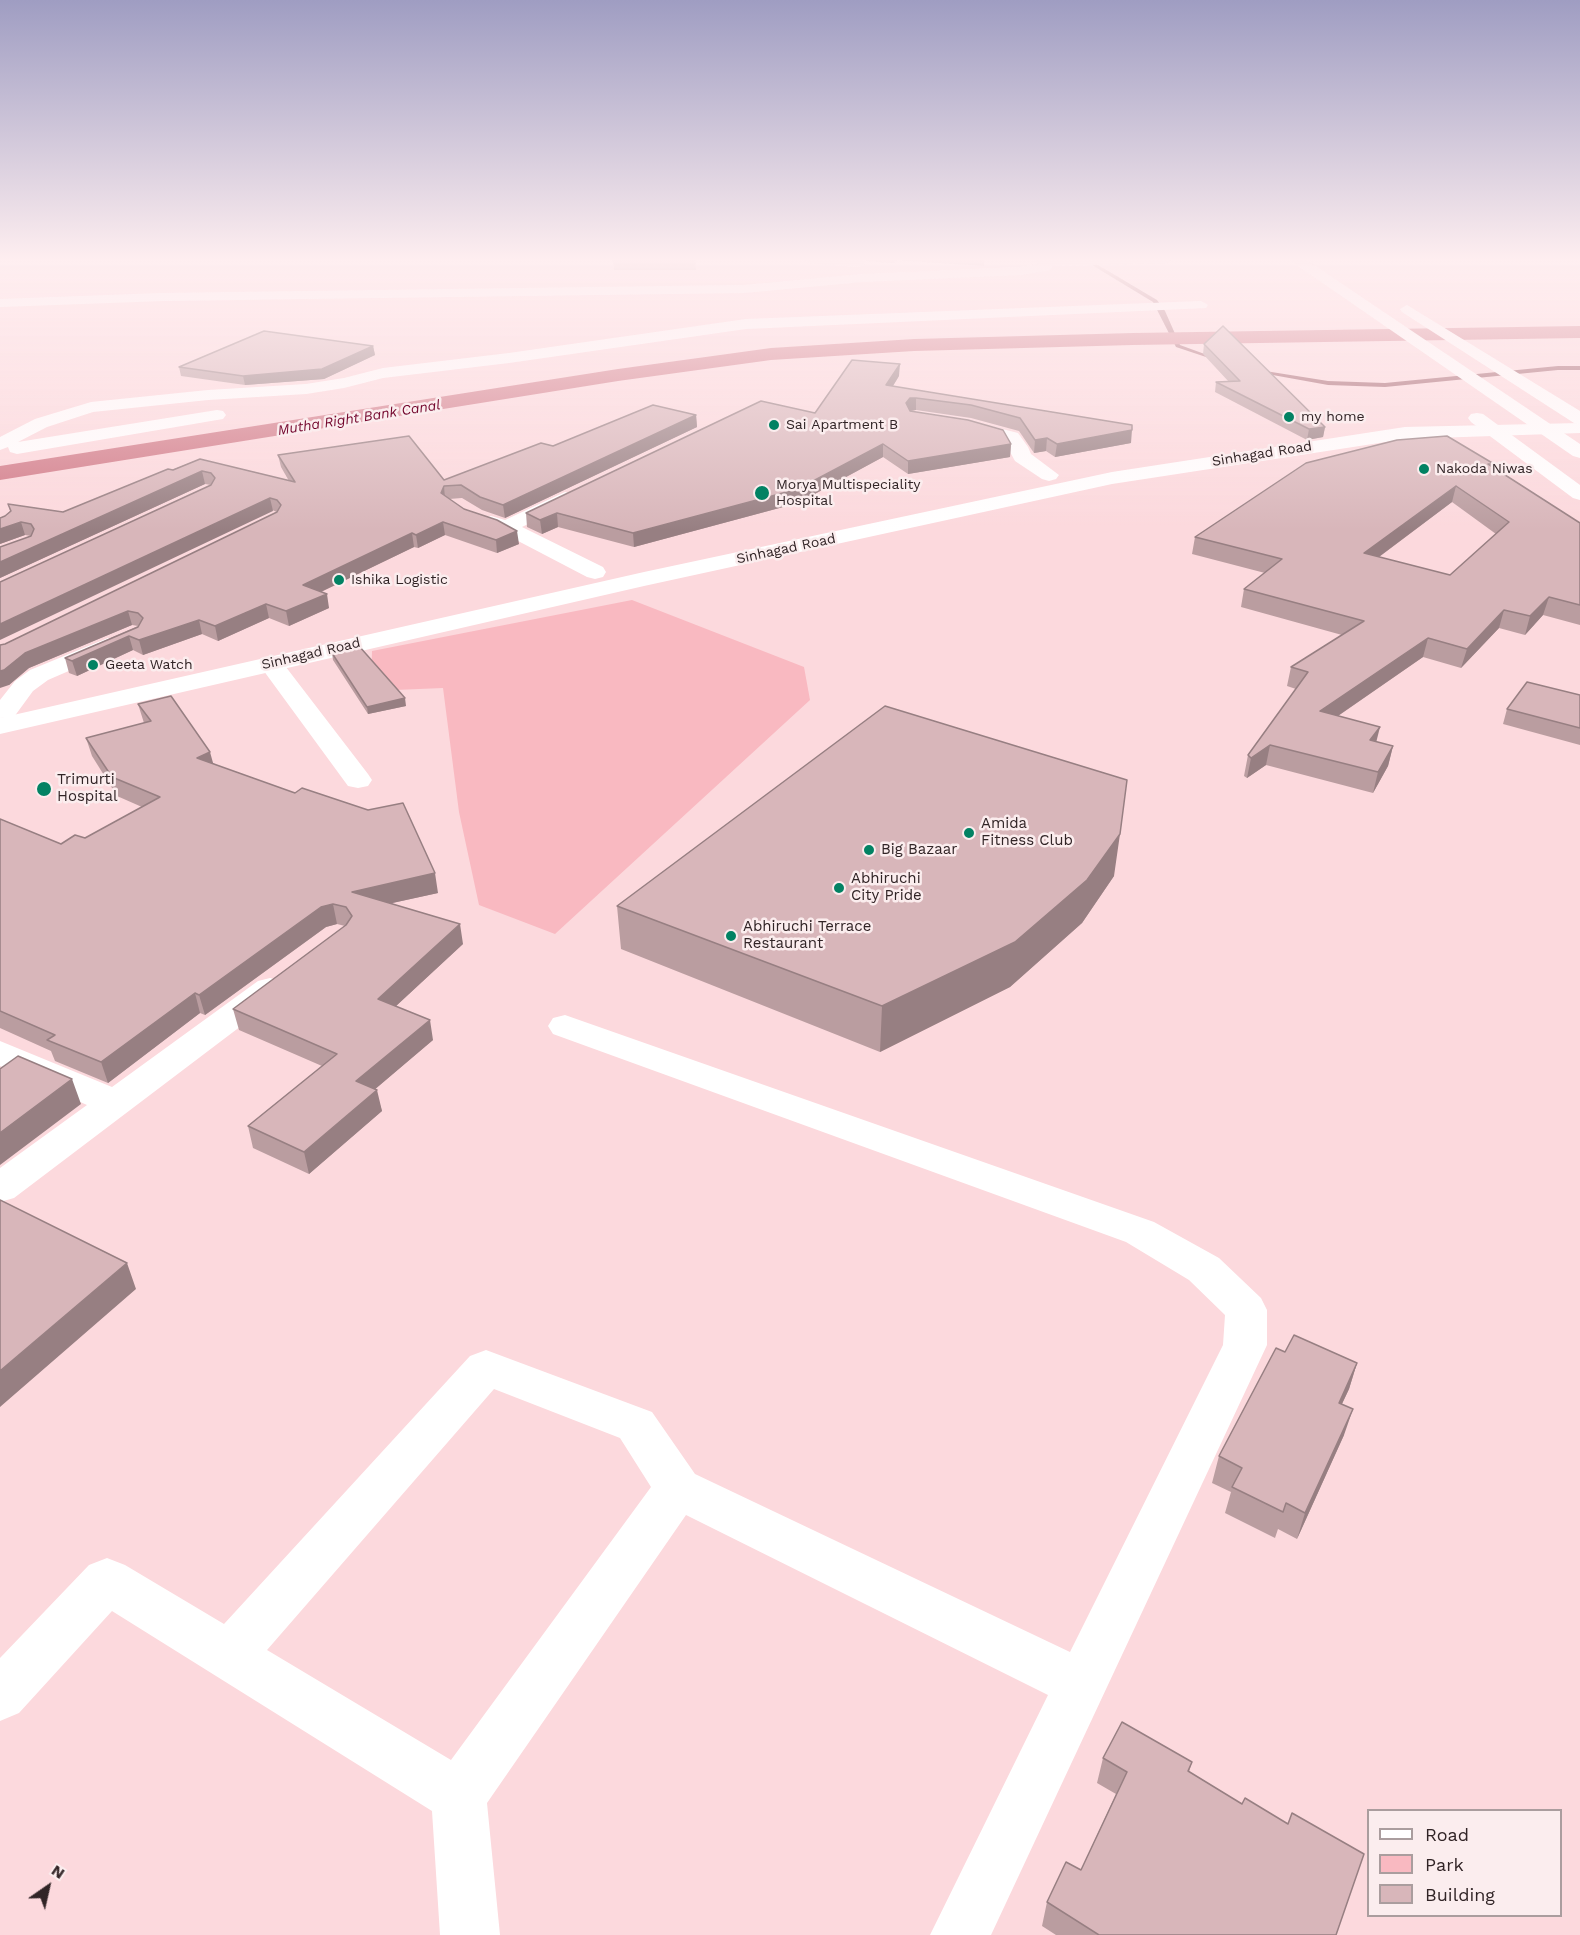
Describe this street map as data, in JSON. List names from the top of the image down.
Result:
{
  "streets": {
    "main road": ["Sinhagad Road"]
  },
  "water": ["Mutha Right Bank Canal"],
  "places": [
    "my home",
    "Sai Apartment B",
    "Nakoda Niwas",
    "Morya Multispeciality Hospital",
    "Ishika Logistic",
    "Geeta Watch",
    "Trimurti Hospital",
    "Amida Fitness Club",
    "Big Bazaar",
    "Abhiruchi City Pride",
    "Abhiruchi Terrace Restaurant"
  ],
  "legend": ["Road", "Park", "Building"],
  "north": "top right"
}
